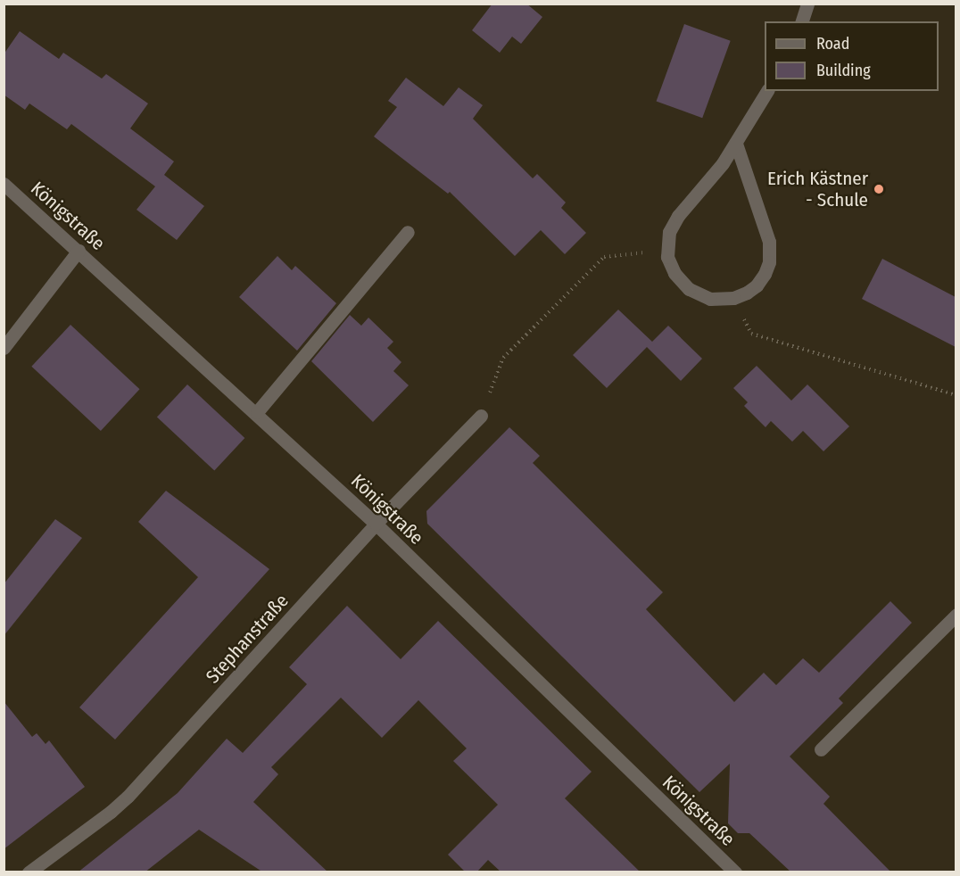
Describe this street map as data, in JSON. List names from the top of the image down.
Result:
{
  "streets": {
    "street": ["Königstraße", "Stephanstraße"]
  },
  "crossings": [
    ["Königstraße", "Stephanstraße"]
  ],
  "places": ["Erich Kästner - Schule"],
  "legend": ["Road", "Building"]
}
